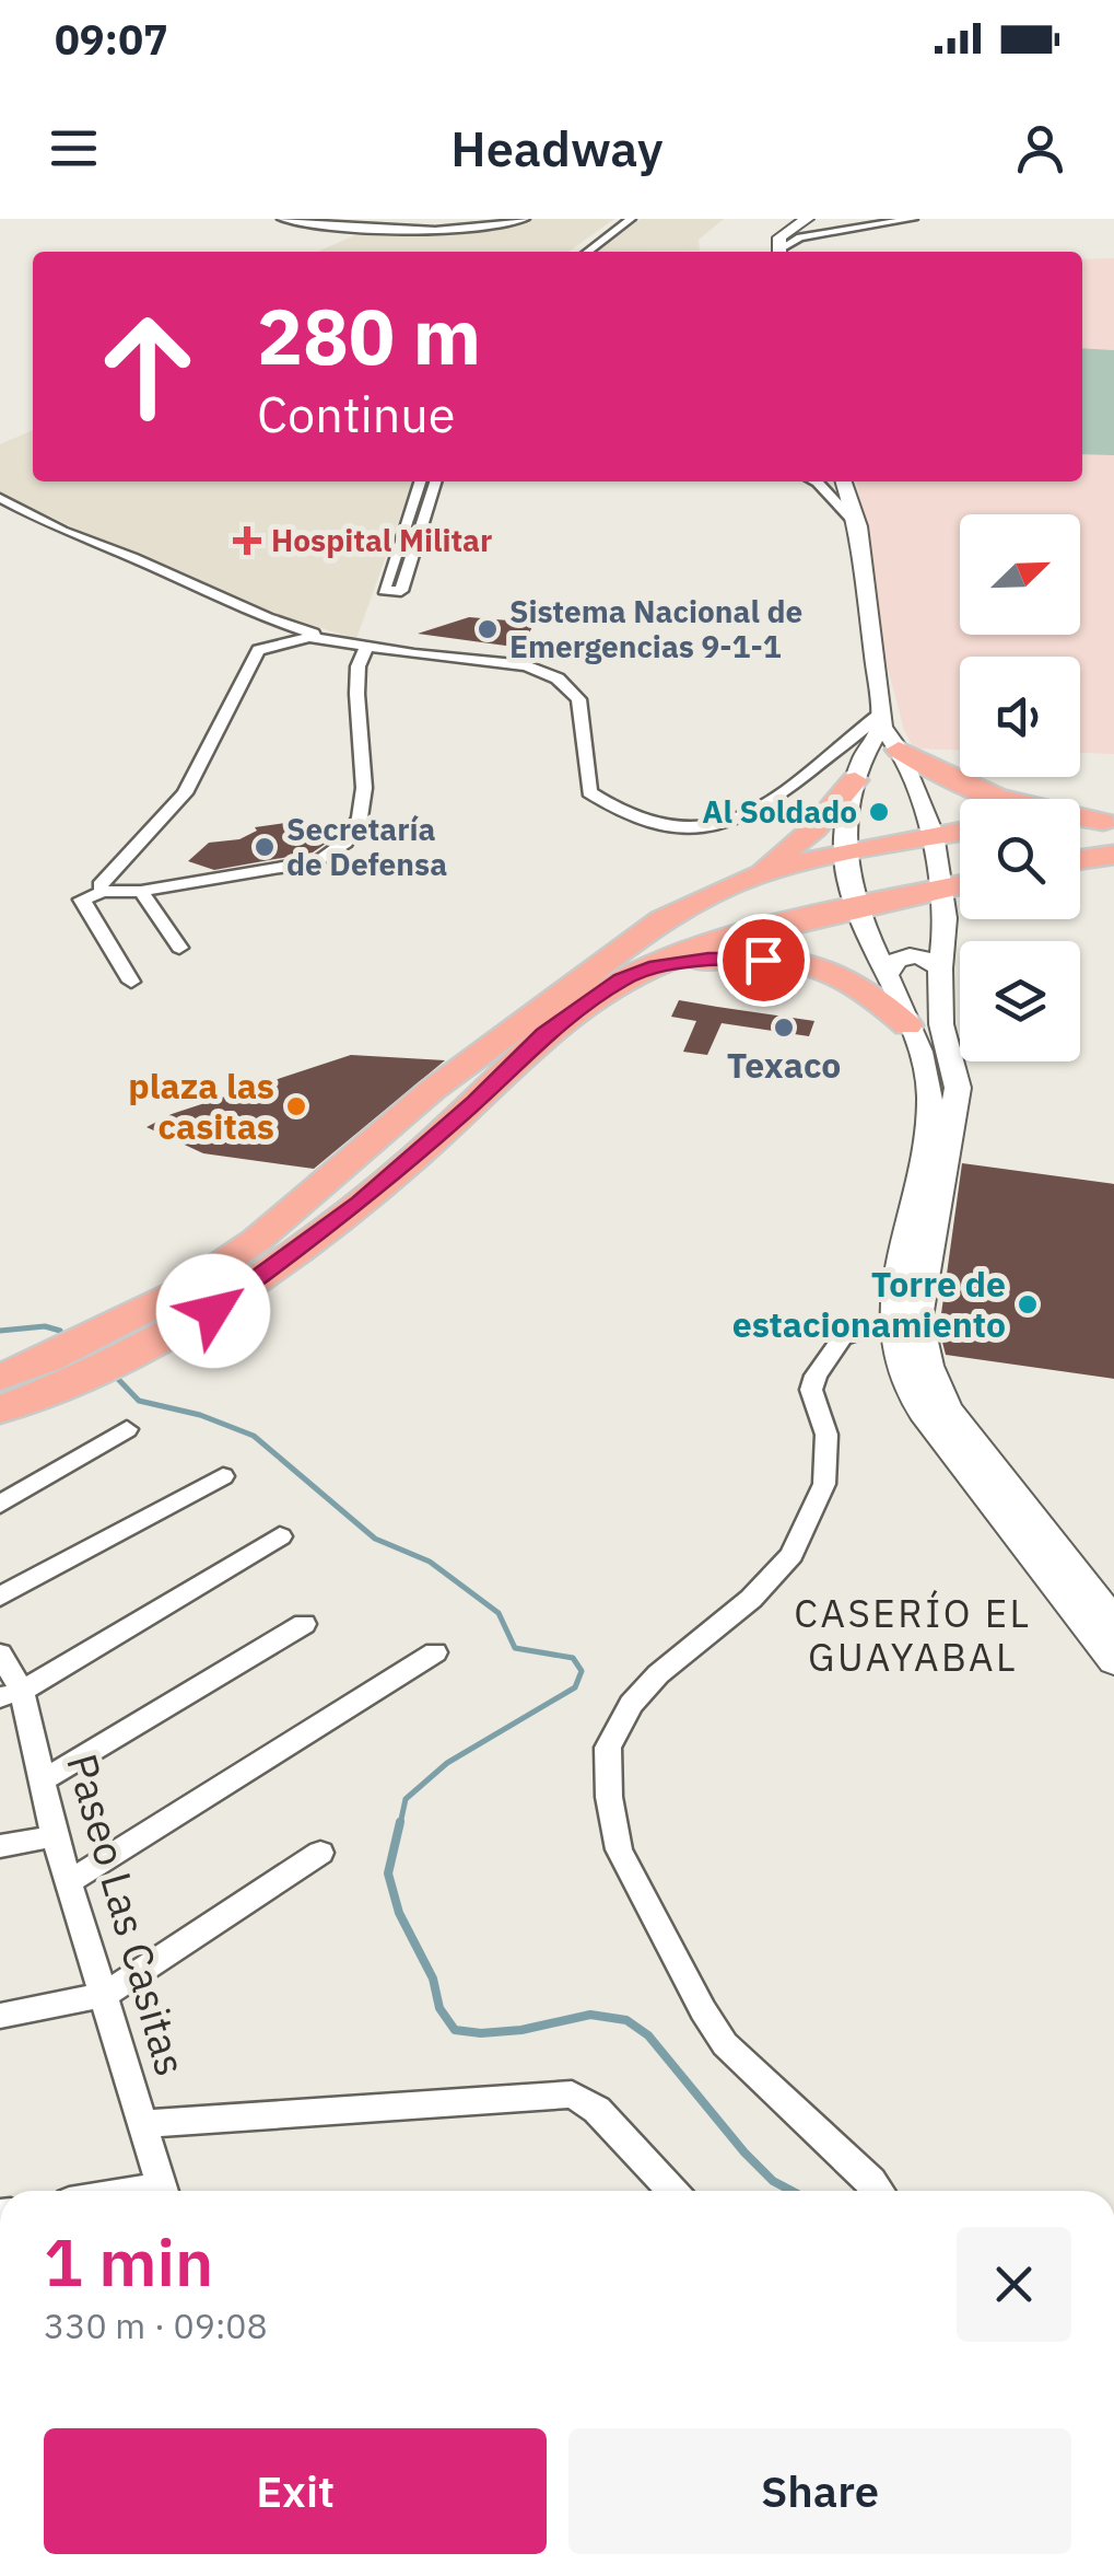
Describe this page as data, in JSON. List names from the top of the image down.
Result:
{
  "streets": {
    "street": ["Paseo Las Casitas"]
  },
  "districts": ["CASERÍO EL GUAYABAL"],
  "places": {
    "health": ["Hospital Militar"],
    "other": [
      "Sistema Nacional de Emergencias 9-1-1",
      "Al Soldado",
      "Secretaría de Defensa",
      "Texaco",
      "plaza las casitas",
      "Torre de estacionamiento"
    ]
  },
  "north": "top right",
  "page": {
    "status": "09:07",
    "header": "Headway",
    "turn": ["280 m", "Continue"],
    "heading": ["1 min", "330 m · 09:08"],
    "buttons": ["Exit", "Share"]
  }
}
